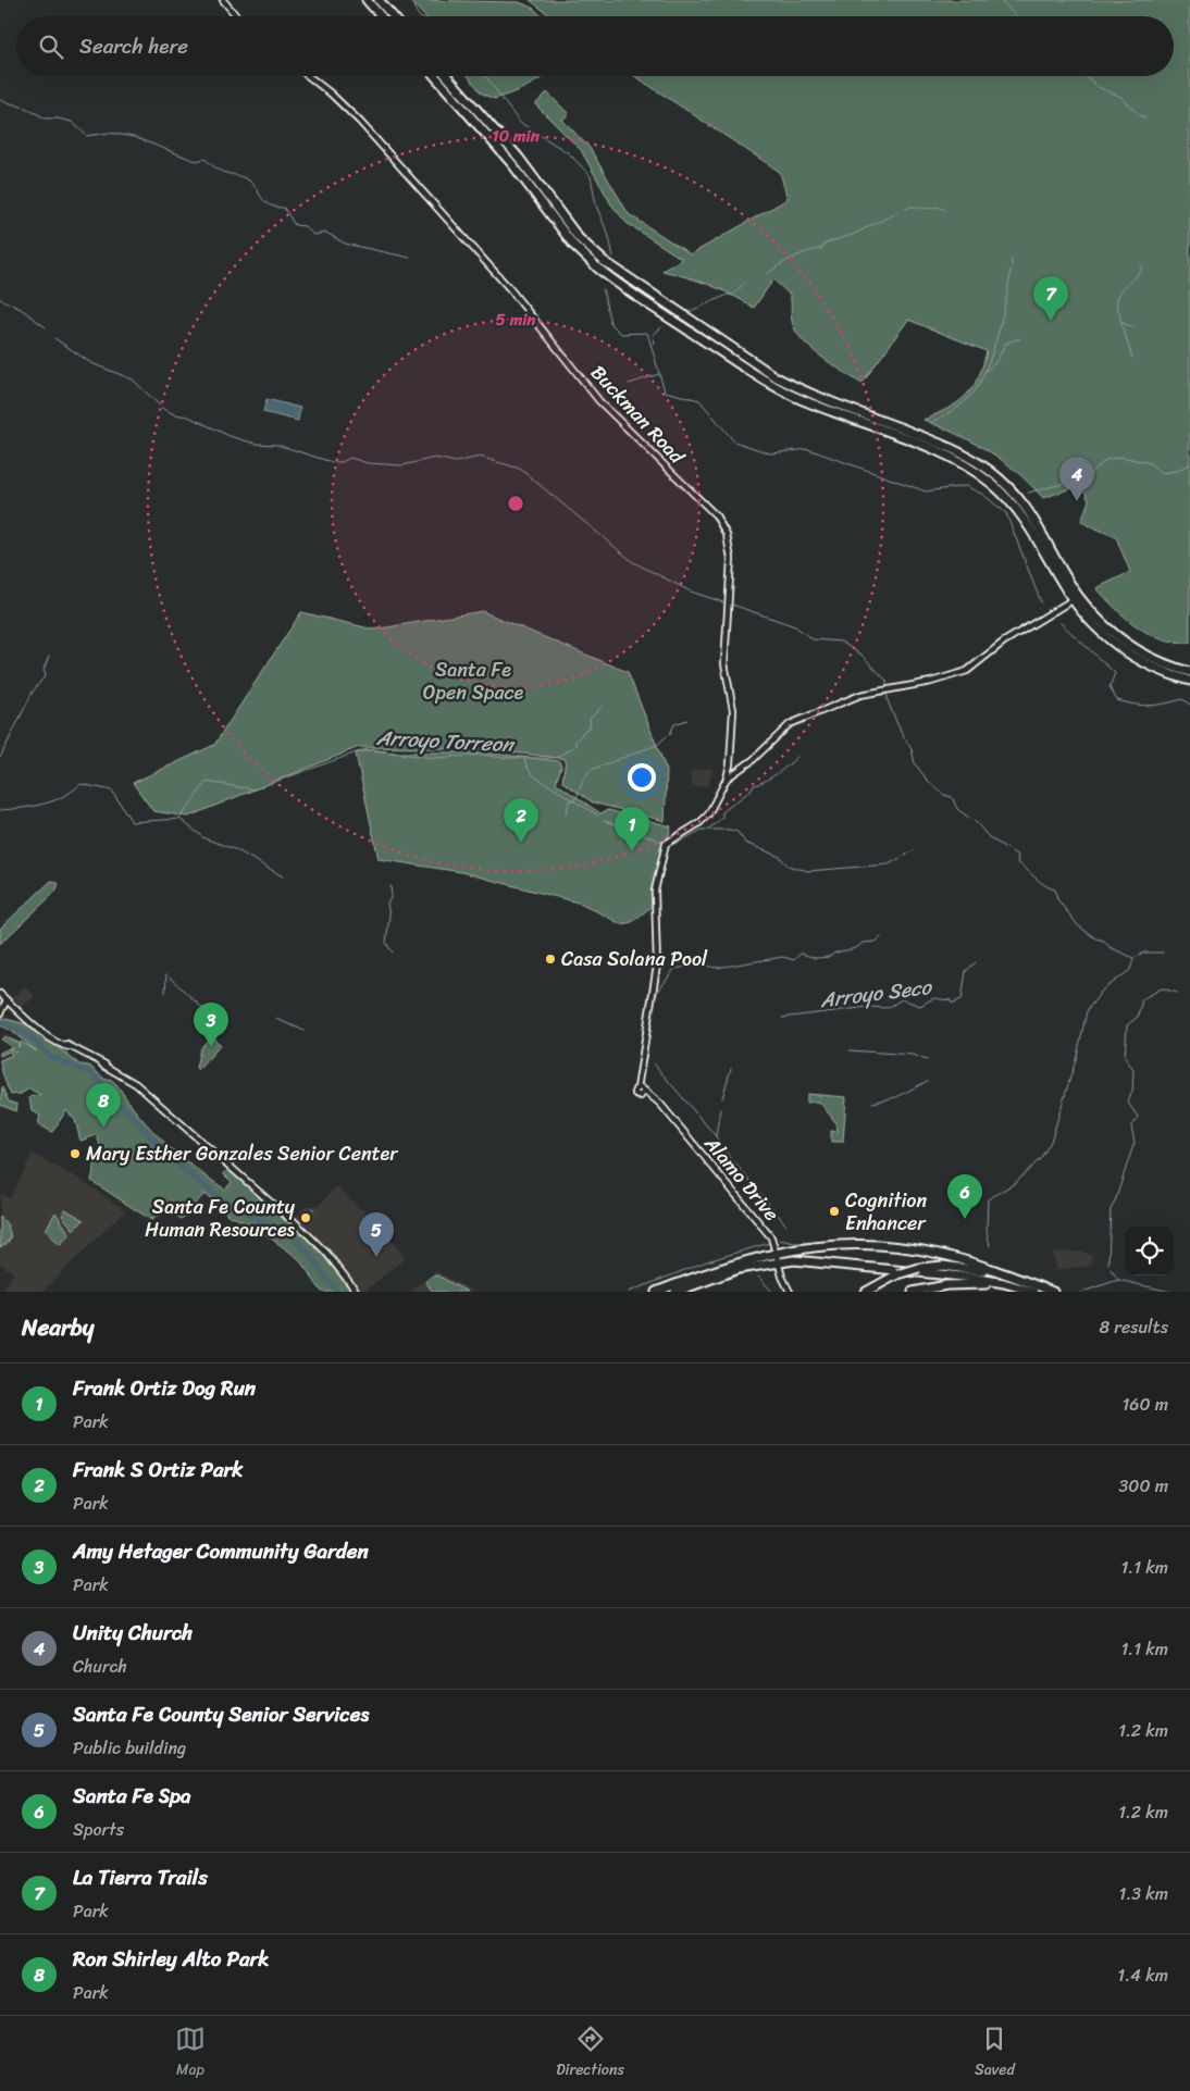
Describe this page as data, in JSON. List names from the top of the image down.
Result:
{
  "streets": {
    "street": ["Buckman Road", "Alamo Drive"]
  },
  "crossings": [
    ["Buckman Road", "Alamo Drive"]
  ],
  "water": ["Arroyo Torreon", "Arroyo Seco"],
  "parks": ["Santa Fe Open Space"],
  "places": [
    "Casa Solana Pool",
    "Mary Esther Gonzales Senior Center",
    "Cognition Enhancer",
    "Santa Fe County Human Resources"
  ],
  "page": {
    "search": "Search here",
    "pins": [
      "7",
      "4",
      "2",
      "1",
      "3",
      "8",
      "6",
      "5"
    ],
    "heading": ["Nearby", "8 results"],
    "list": [
      {
        "mark": "1",
        "name": "Frank Ortiz Dog Run",
        "note": "Park",
        "value": "160 m"
      },
      {
        "mark": "2",
        "name": "Frank S Ortiz Park",
        "note": "Park",
        "value": "300 m"
      },
      {
        "mark": "3",
        "name": "Amy Hetager Community Garden",
        "note": "Park",
        "value": "1.1 km"
      },
      {
        "mark": "4",
        "name": "Unity Church",
        "note": "Church",
        "value": "1.1 km"
      },
      {
        "mark": "5",
        "name": "Santa Fe County Senior Services",
        "note": "Public building",
        "value": "1.2 km"
      },
      {
        "mark": "6",
        "name": "Santa Fe Spa",
        "note": "Sports",
        "value": "1.2 km"
      },
      {
        "mark": "7",
        "name": "La Tierra Trails",
        "note": "Park",
        "value": "1.3 km"
      },
      {
        "mark": "8",
        "name": "Ron Shirley Alto Park",
        "note": "Park",
        "value": "1.4 km"
      }
    ],
    "nav": ["Map", "Directions", "Saved"]
  },
  "rings": ["10 min", "5 min"]
}
